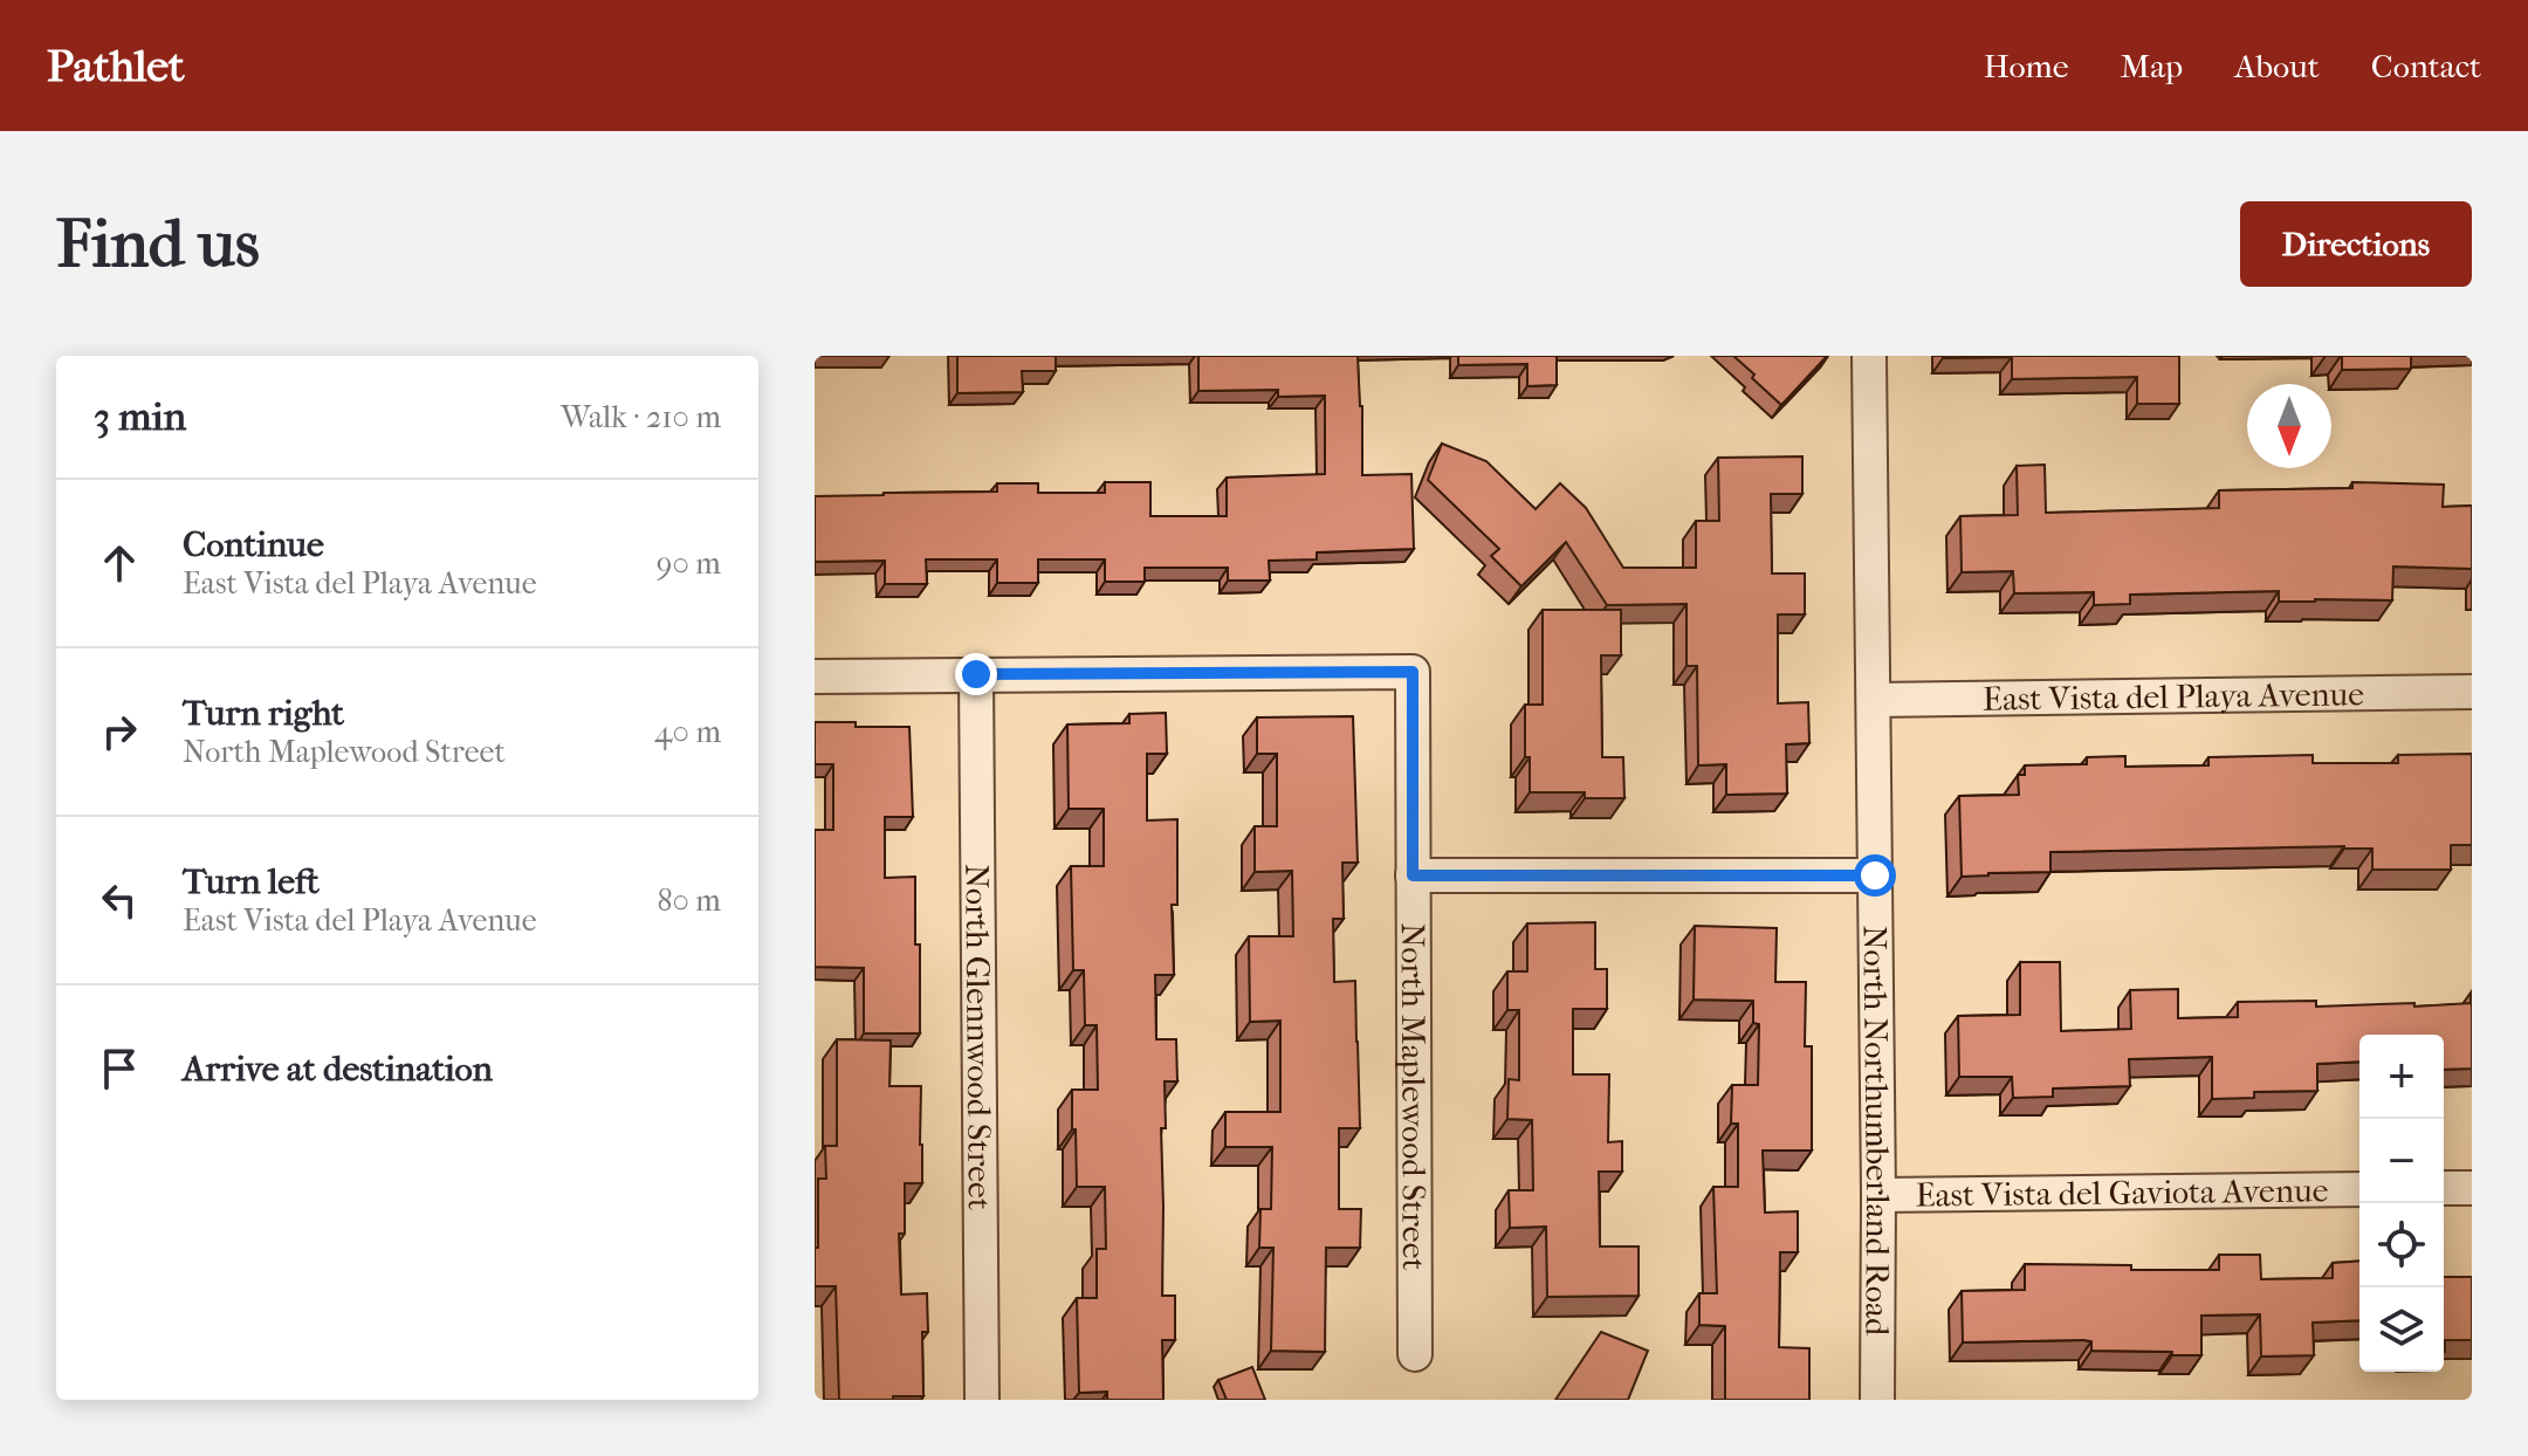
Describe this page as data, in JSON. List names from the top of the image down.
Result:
{
  "streets": {
    "street": [
      "East Vista del Playa Avenue",
      "North Glennwood Street",
      "North Maplewood Street",
      "North Northumberland Road",
      "East Vista del Gaviota Avenue"
    ]
  },
  "crossings": [
    ["East Vista del Playa Avenue", "North Northumberland Road"],
    ["North Glennwood Street", "North Maplewood Street"],
    ["North Northumberland Road", "East Vista del Gaviota Avenue"]
  ],
  "north": "bottom",
  "page": {
    "header": "Pathlet",
    "nav": [
      "Home",
      "Map",
      "About",
      "Contact"
    ],
    "buttons": "Directions",
    "title": "Find us",
    "heading": ["3 min", "Walk · 210 m"],
    "list": [
      ["Continue", "East Vista del Playa Avenue", "90 m"],
      ["Turn right", "North Maplewood Street", "40 m"],
      ["Turn left", "East Vista del Playa Avenue", "80 m"],
      "Arrive at destination"
    ],
    "map_buttons": ["+", "−"]
  }
}
